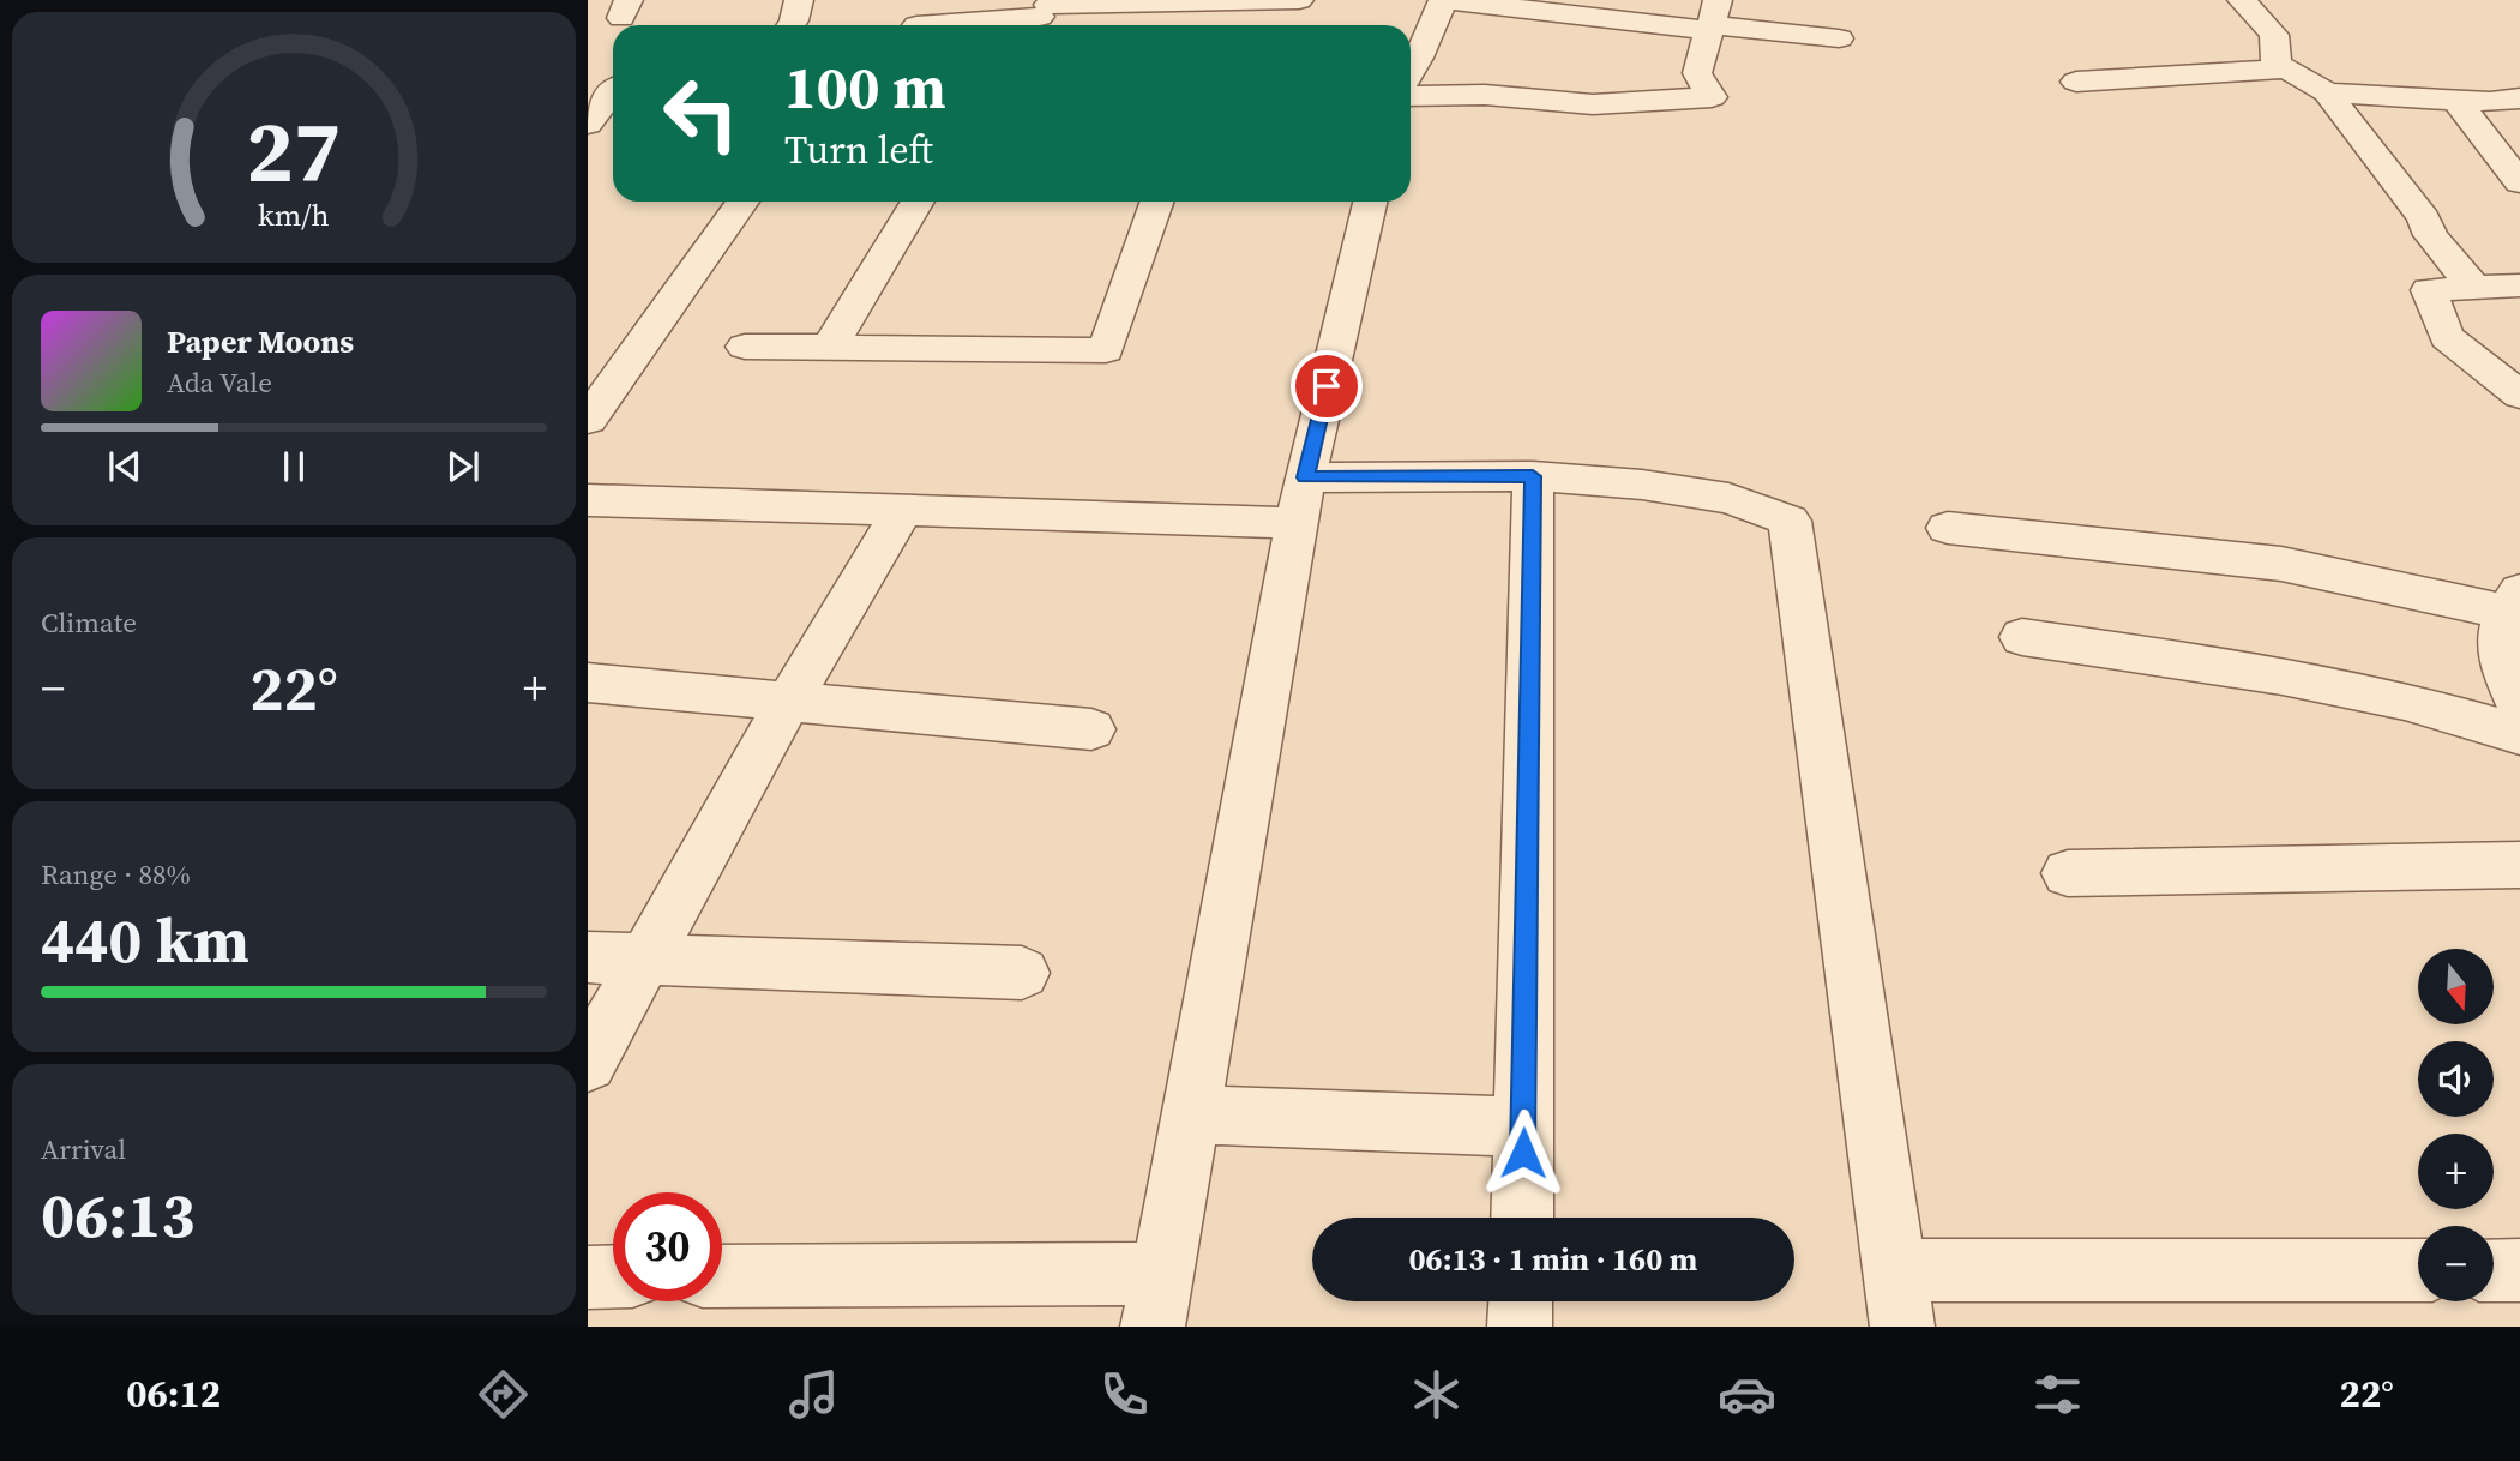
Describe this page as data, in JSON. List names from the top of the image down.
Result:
{
  "north": "bottom",
  "page": {
    "turn": ["100 m", "Turn left"],
    "song": ["Paper Moons", "Ada Vale"],
    "tile": [
      "Climate",
      ["Range · 88%", "440 km"],
      ["Arrival", "06:13"]
    ],
    "heat": ["−", "22°", "+"],
    "map_buttons": ["+", "−"],
    "limit": "30",
    "trip": "06:13 · 1 min · 160 m",
    "tabs": ["06:12", "22°"],
    "gauge": ["27", "km/h"]
  }
}
